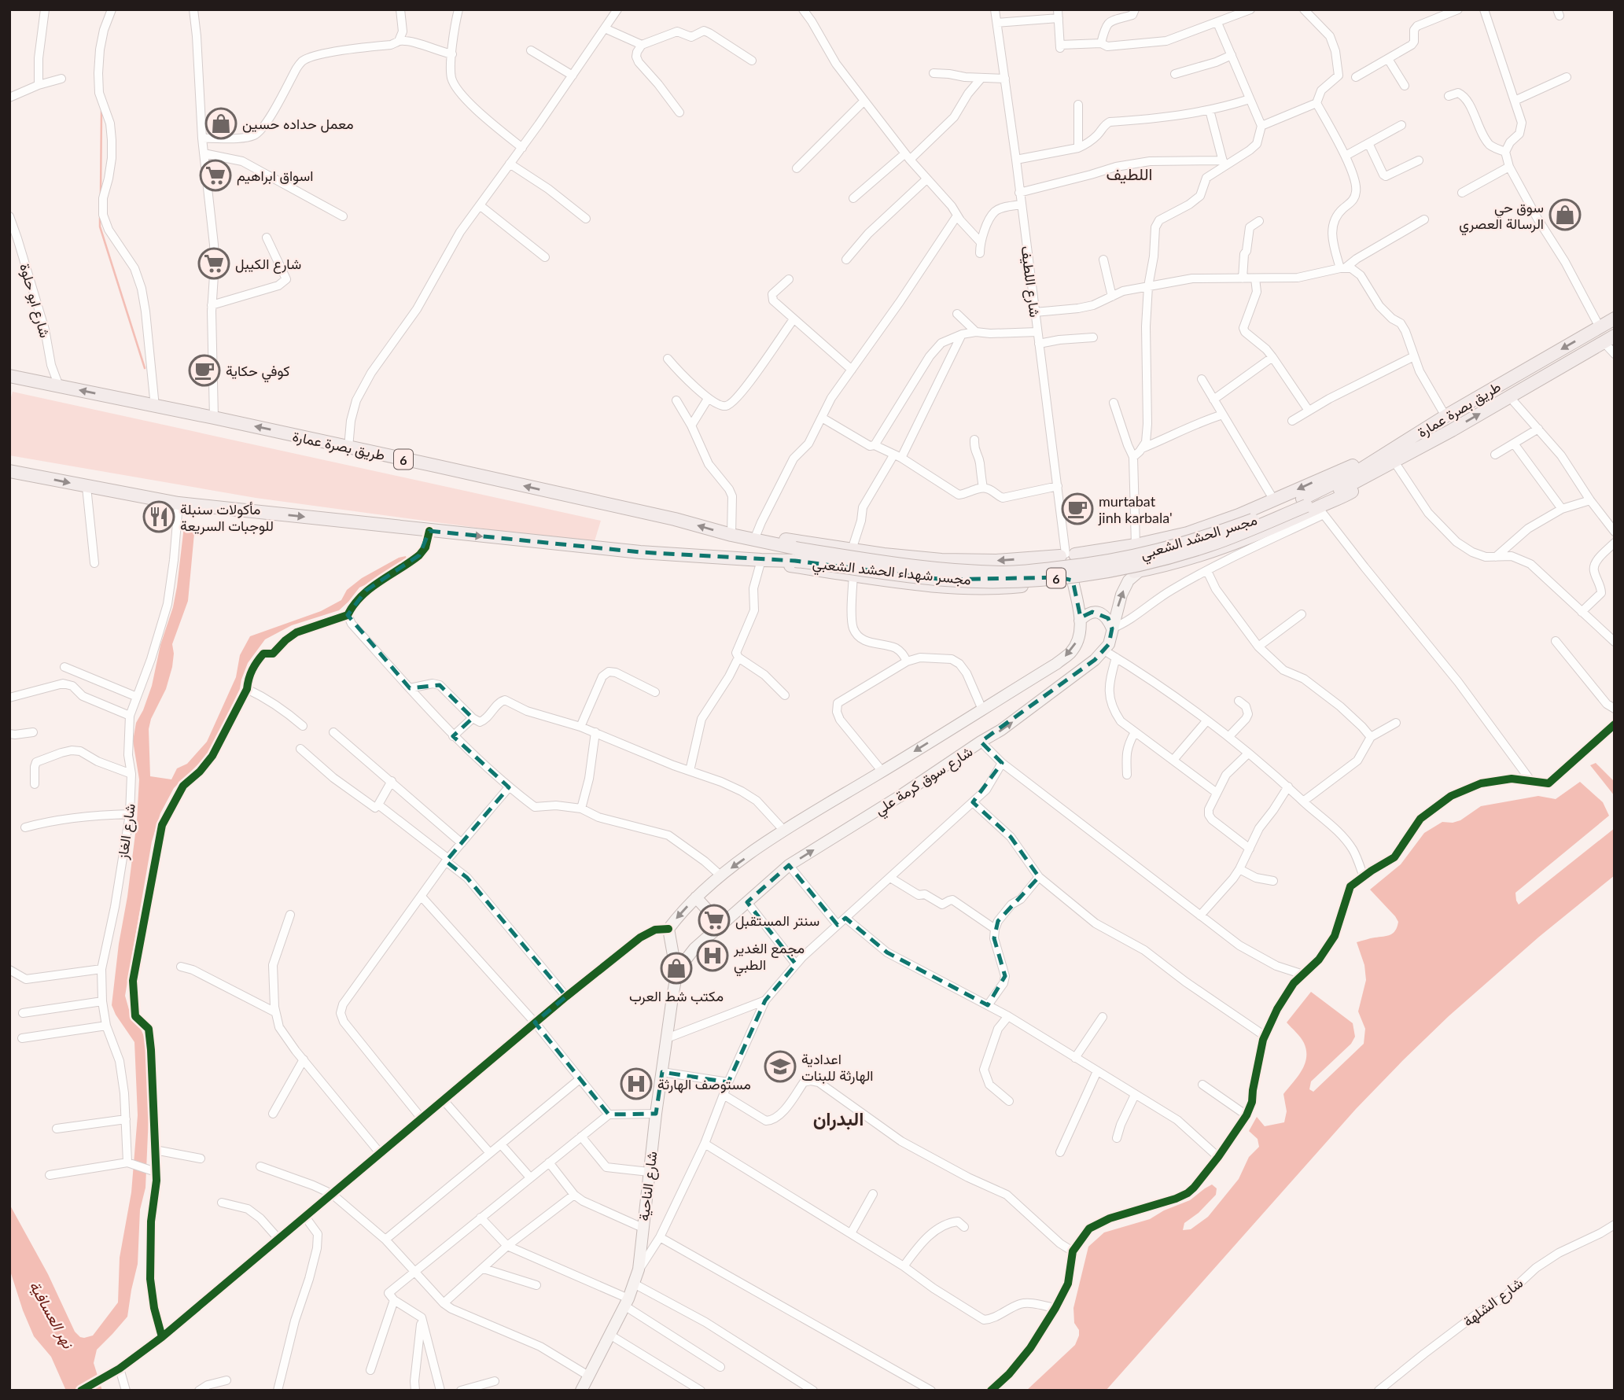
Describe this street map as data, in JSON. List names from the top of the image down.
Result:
{
  "streets": {
    "highway": ["طريق بصرة عمارة", "6", "مجسر شهداء الحشد الشعبي"],
    "main road": ["شارع سوق كرمة علي", "شارع الناحية"],
    "street": [
      "شارع اللطيف",
      "شارع ابو حلوة",
      "شارع الغاز",
      "شارع الشلهة"
    ]
  },
  "crossings": [
    ["شارع اللطيف", "شارع سوق كرمة علي"],
    ["شارع ابو حلوة", "طريق بصرة عمارة"],
    ["طريق بصرة عمارة", "6"],
    ["طريق بصرة عمارة", "مجسر شهداء الحشد الشعبي"],
    ["6", "مجسر شهداء الحشد الشعبي"],
    ["6", "شارع الغاز"],
    ["شارع سوق كرمة علي", "شارع الناحية"]
  ],
  "districts": ["اللطيف", "البدران"],
  "water": ["نهر العسافية"],
  "places": {
    "shop": ["معمل حداده حسين", "سوق حي الرسالة العصري", "مكتب شط العرب"],
    "supermarket": ["اسواق ابراهيم", "شارع الكيبل", "سنتر المستقبل"],
    "cafe": ["كوفي حكاية", "murtabat jinh karbala'"],
    "restaurant": ["مأكولات سنبلة للوجبات السريعة"],
    "hospital": ["مجمع الغدير الطبي", "مستوصف الهارثة"],
    "school or university": ["اعدادية الهارثة للبنات"]
  }
}
